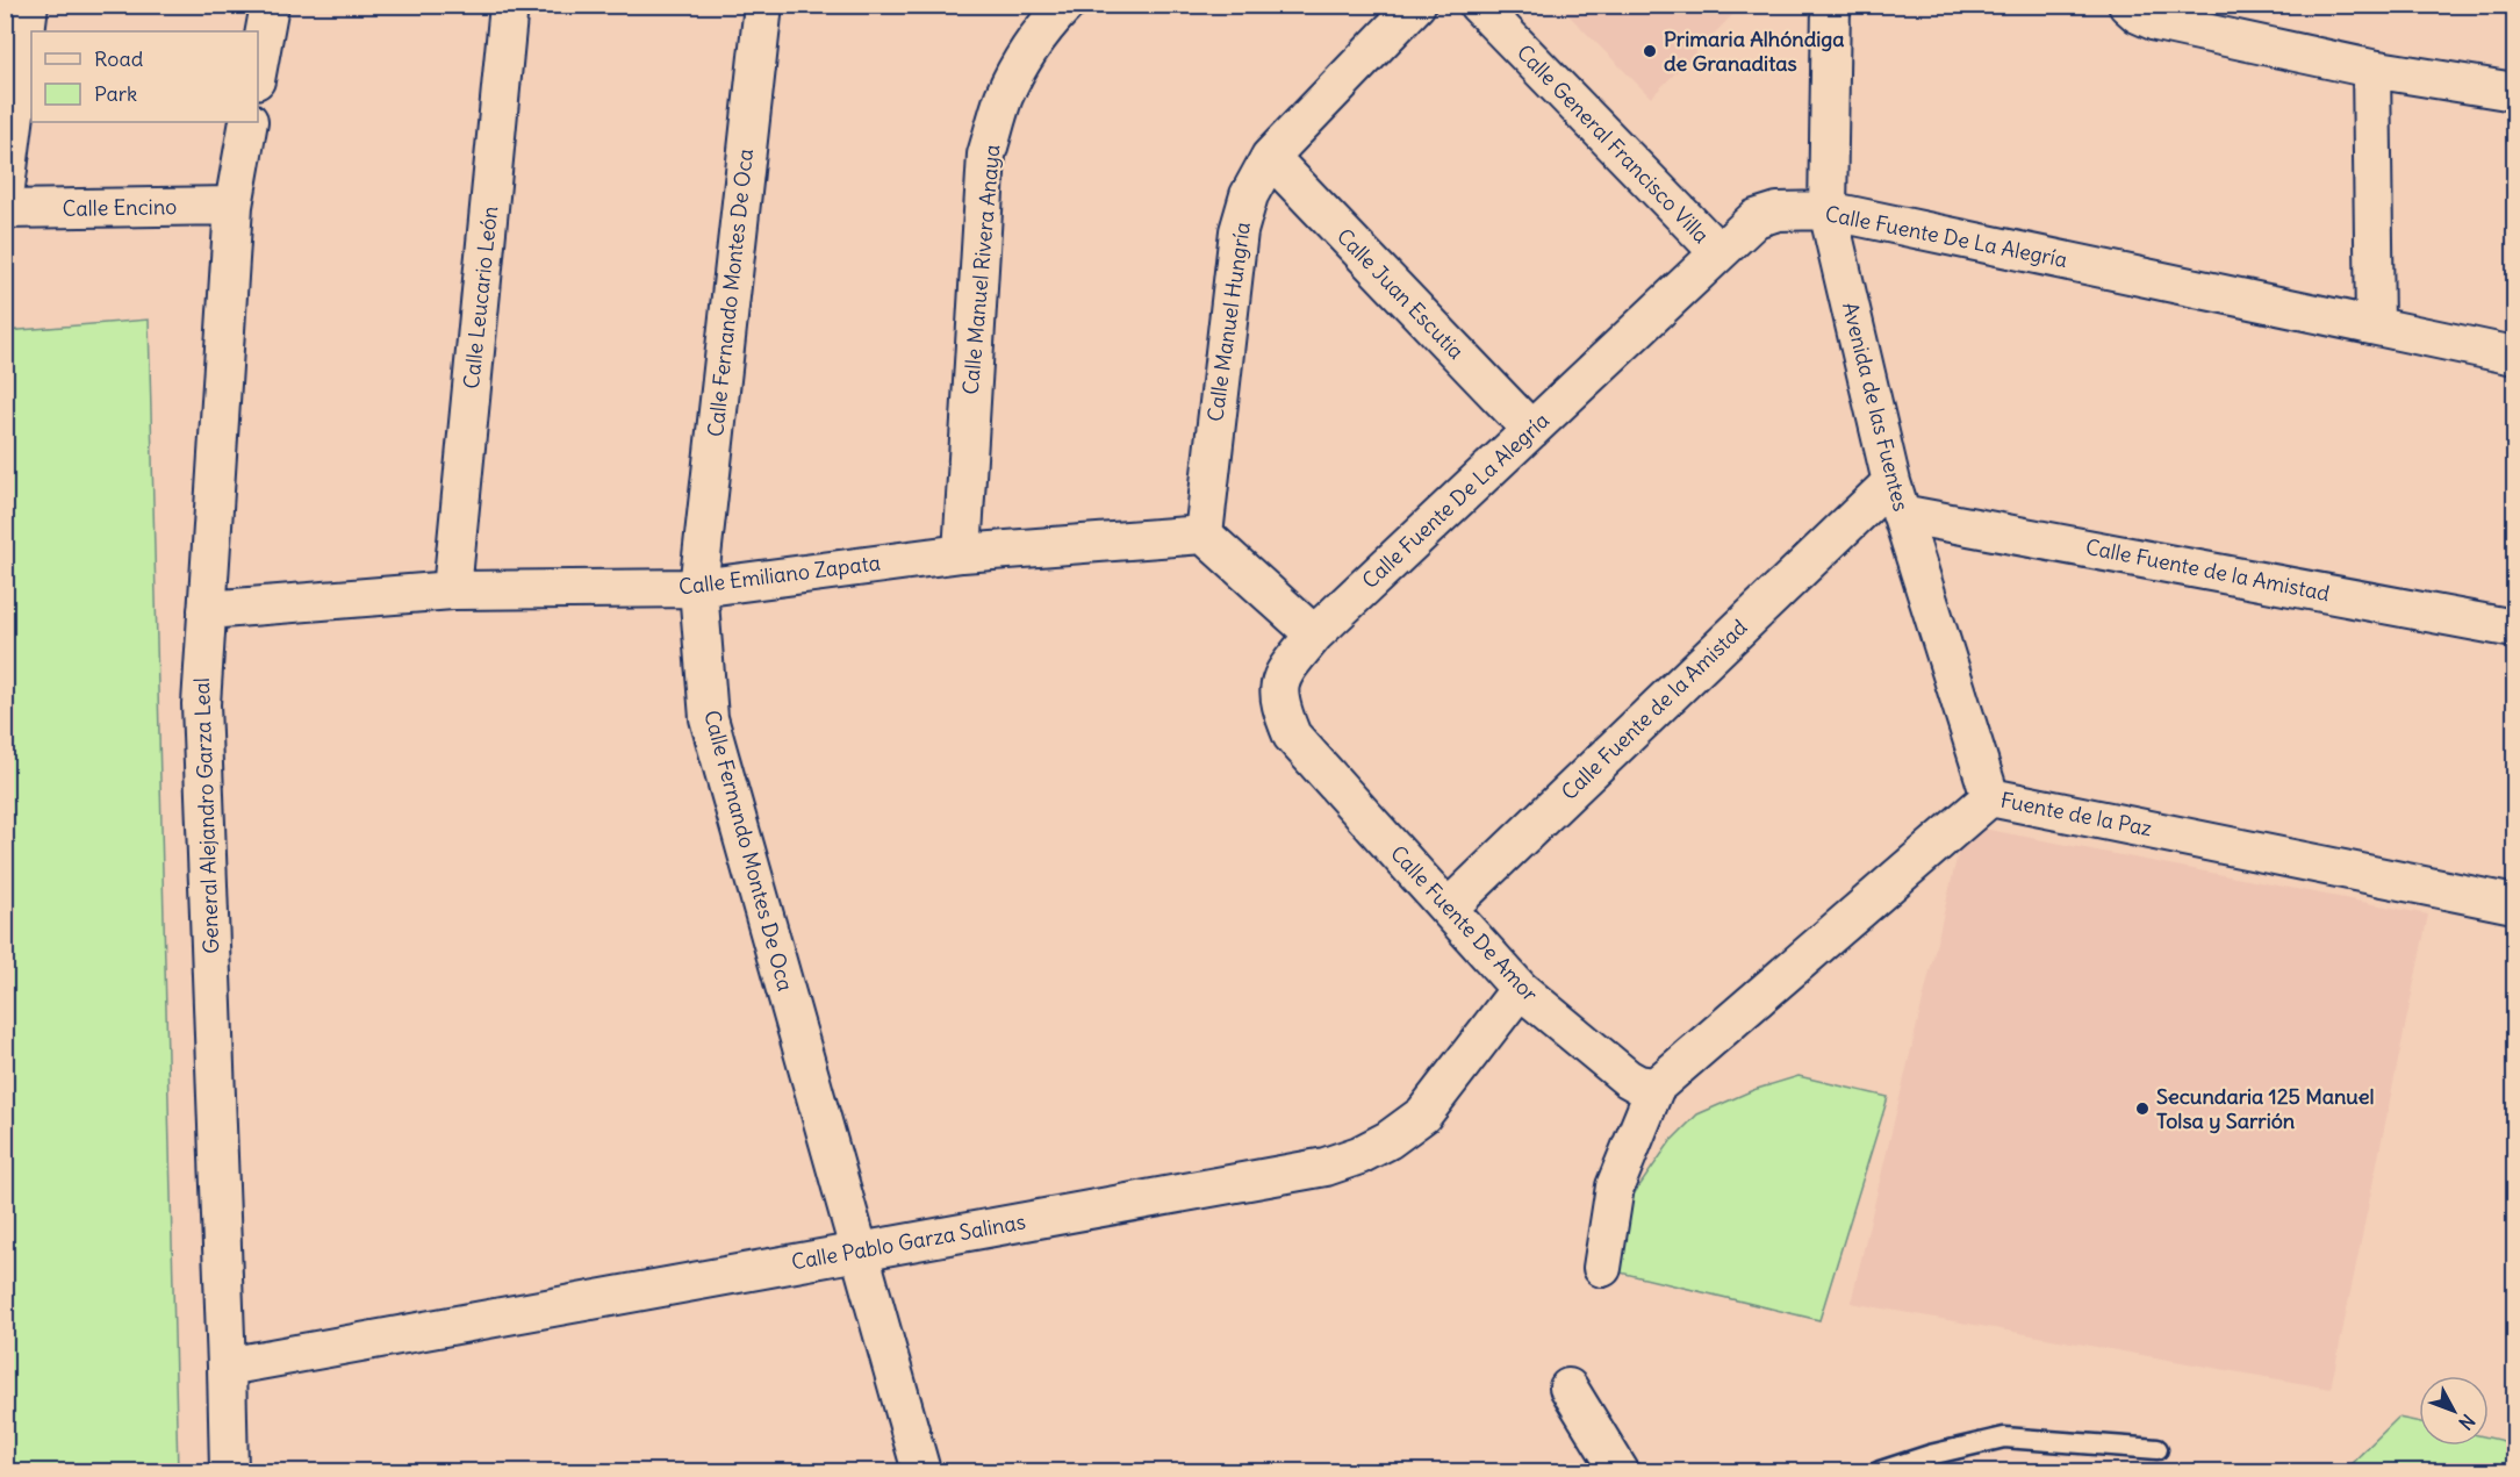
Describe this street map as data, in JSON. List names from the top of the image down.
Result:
{
  "streets": {
    "street": [
      "Calle General Francisco Villa",
      "Calle Encino",
      "Calle Fuente De La Alegría",
      "Calle Manuel Rivera Anaya",
      "Calle Fernando Montes De Oca",
      "Calle Juan Escutia",
      "Calle Leucario León",
      "Calle Manuel Hungría",
      "Avenida de las Fuentes",
      "Calle Fuente de la Amistad",
      "Calle Emiliano Zapata",
      "Fuente de la Paz",
      "General Alejandro Garza Leal",
      "Calle Fuente De Amor",
      "Calle Pablo Garza Salinas"
    ]
  },
  "crossings": [
    ["Calle General Francisco Villa", "Calle Fuente De La Alegría"],
    ["Calle Encino", "General Alejandro Garza Leal"],
    ["Calle Fuente De La Alegría", "Calle Juan Escutia"],
    ["Calle Fuente De La Alegría", "Avenida de las Fuentes"],
    ["Calle Fuente De La Alegría", "Calle Fuente De Amor"],
    ["Calle Manuel Rivera Anaya", "Calle Emiliano Zapata"],
    ["Calle Fernando Montes De Oca", "Calle Emiliano Zapata"],
    ["Calle Fernando Montes De Oca", "Calle Pablo Garza Salinas"],
    ["Calle Juan Escutia", "Calle Manuel Hungría"],
    ["Calle Leucario León", "Calle Emiliano Zapata"],
    ["Calle Manuel Hungría", "Calle Emiliano Zapata"],
    ["Avenida de las Fuentes", "Calle Fuente de la Amistad"],
    ["Avenida de las Fuentes", "Fuente de la Paz"],
    ["Calle Fuente de la Amistad", "Calle Fuente De Amor"],
    ["Calle Emiliano Zapata", "General Alejandro Garza Leal"],
    ["Fuente de la Paz", "Calle Fuente De Amor"],
    ["General Alejandro Garza Leal", "Calle Pablo Garza Salinas"],
    ["Calle Fuente De Amor", "Calle Pablo Garza Salinas"]
  ],
  "places": ["Primaria Alhóndiga de Granaditas", "Secundaria 125 Manuel Tolsa y Sarrión"],
  "legend": ["Road", "Park"],
  "north": "bottom right"
}
